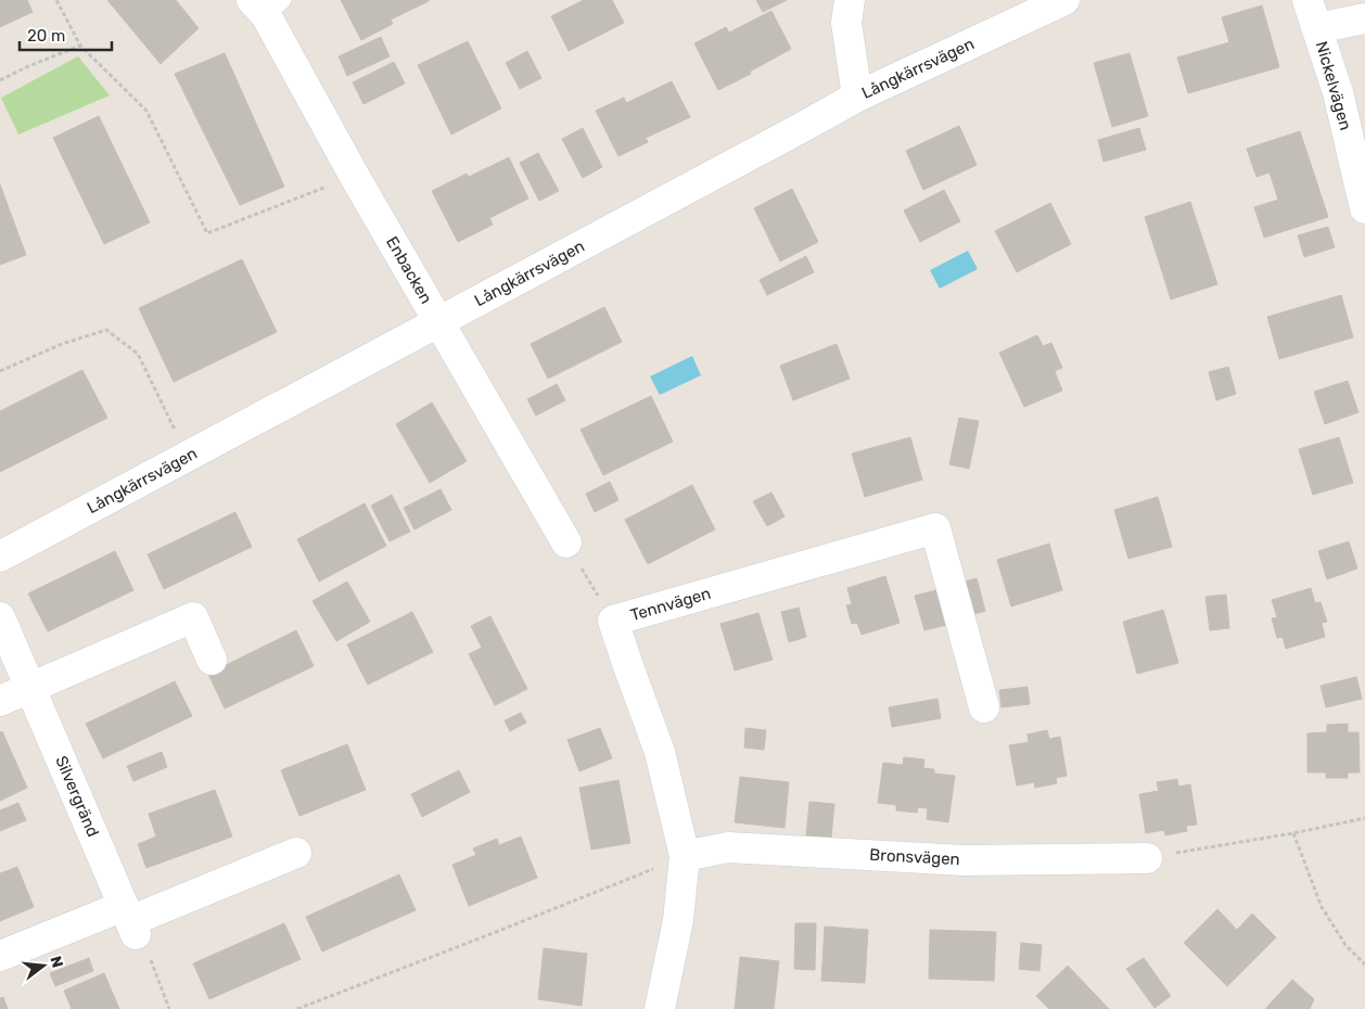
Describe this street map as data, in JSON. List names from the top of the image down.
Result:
{
  "streets": {
    "street": [
      "Långkärrsvägen",
      "Nickelvägen",
      "Enbacken",
      "Tennvägen",
      "Silvergränd",
      "Bronsvägen"
    ]
  },
  "crossings": [
    ["Långkärrsvägen", "Enbacken"],
    ["Tennvägen", "Bronsvägen"]
  ],
  "scale_bar": "20 m",
  "north": "right"
}
